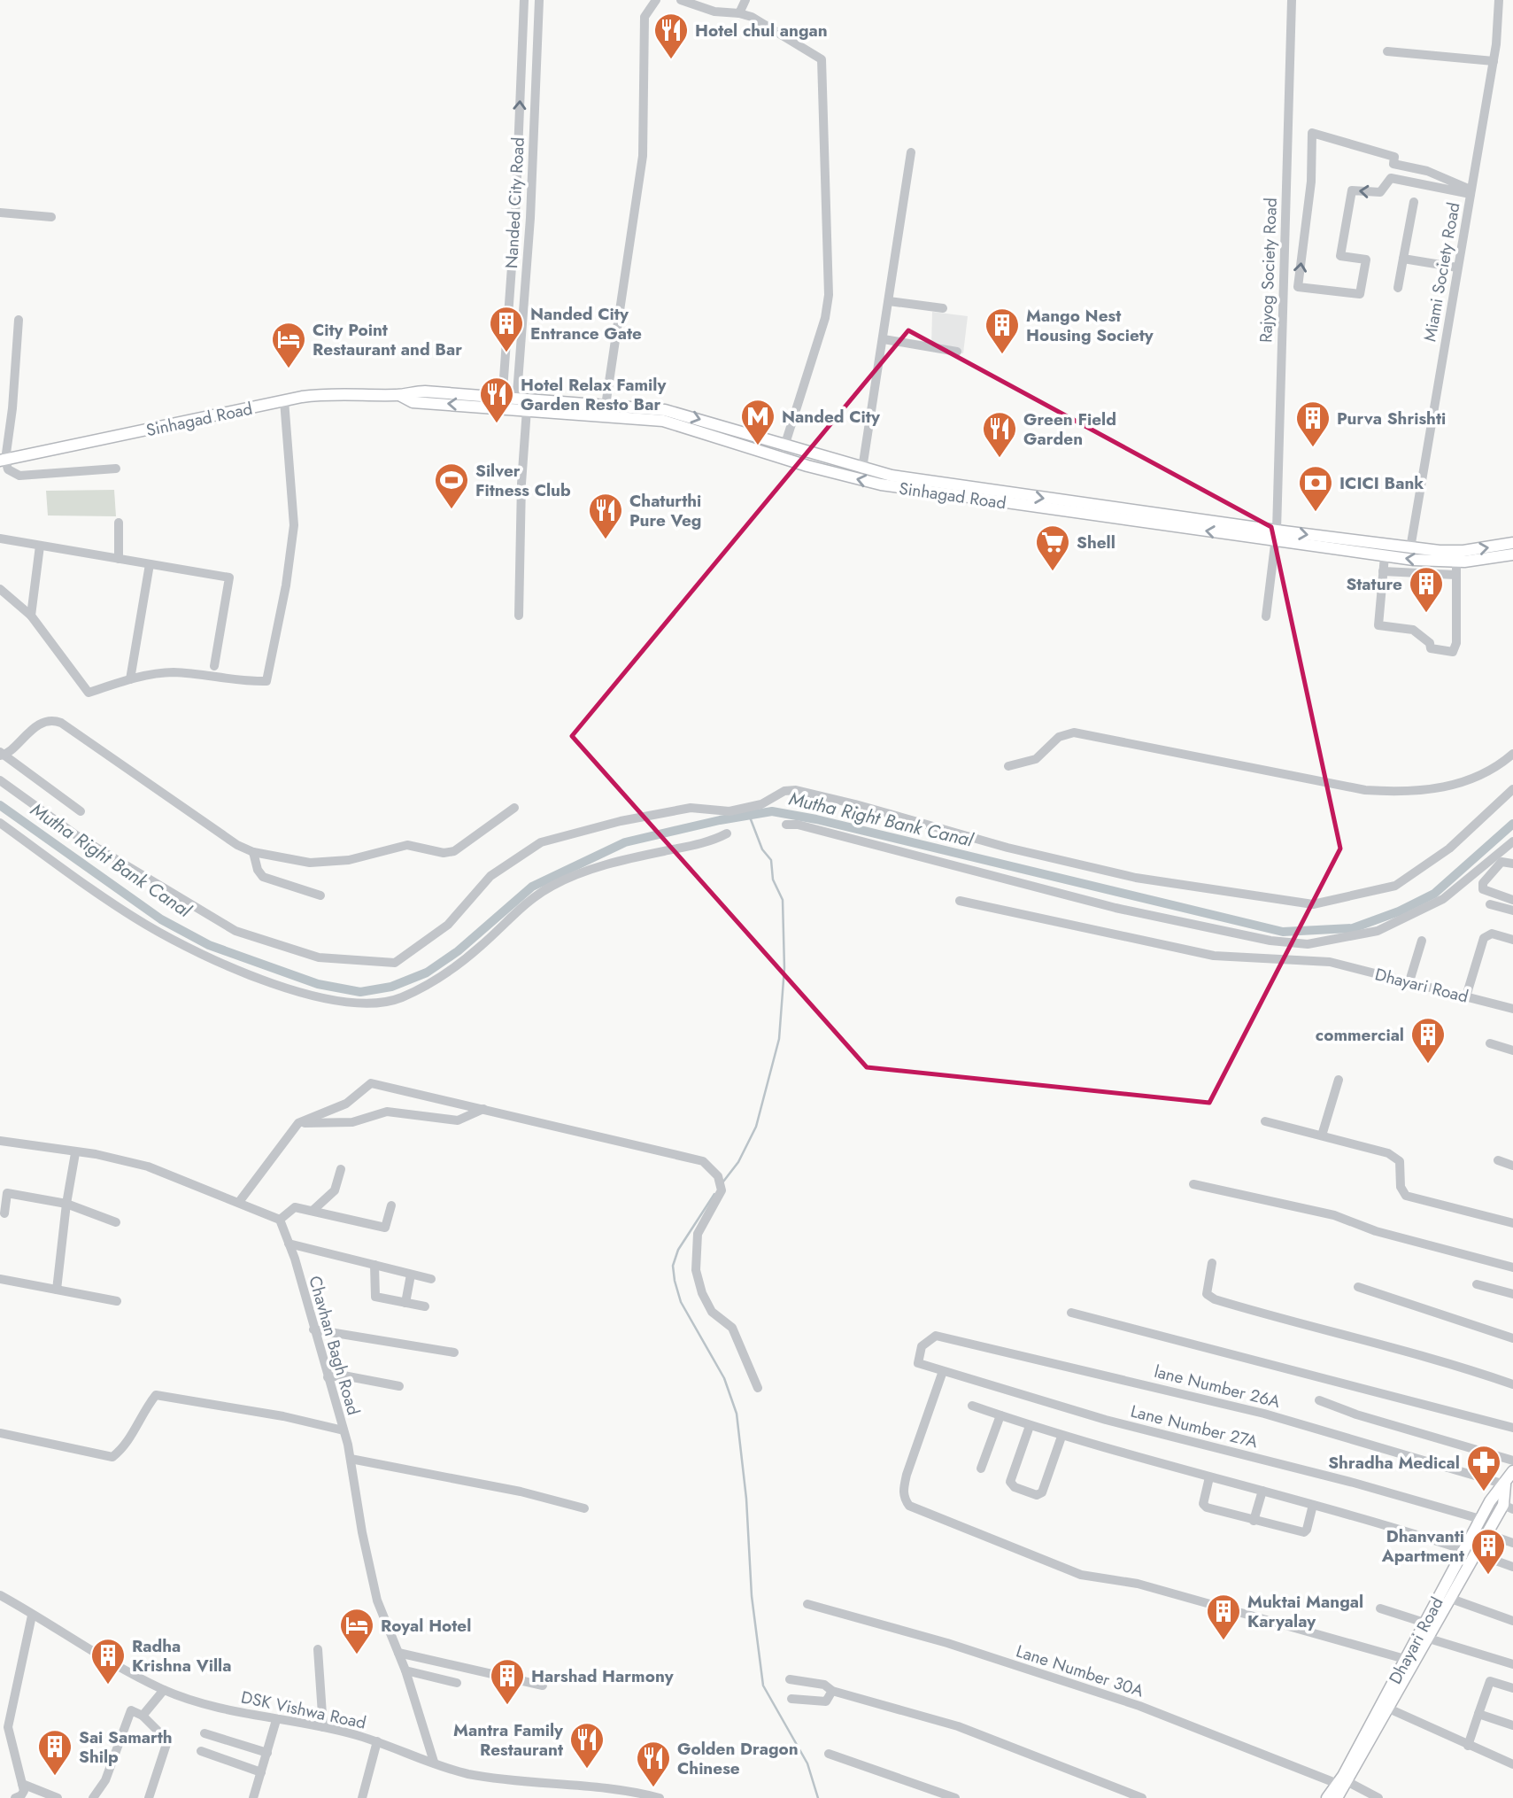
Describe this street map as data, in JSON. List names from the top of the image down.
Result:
{
  "streets": {
    "main road": ["Sinhagad Road", "Dhayari Road"],
    "street": [
      "Nanded City Road",
      "Rajyog Society Road",
      "Miami Society Road",
      "Chavhan Bagh Road",
      "lane Number 26A",
      "Lane Number 27A",
      "Lane Number 30A",
      "DSK Vishwa Road"
    ]
  },
  "crossings": [
    ["Nanded City Road", "Sinhagad Road"],
    ["Rajyog Society Road", "Sinhagad Road"],
    ["Miami Society Road", "Sinhagad Road"],
    ["Dhayari Road", "lane Number 26A"],
    ["Dhayari Road", "Lane Number 27A"],
    ["Dhayari Road", "Lane Number 30A"],
    ["Chavhan Bagh Road", "DSK Vishwa Road"],
    ["lane Number 26A", "Lane Number 27A"]
  ],
  "water": ["Mutha Right Bank Canal"],
  "places": {
    "restaurant": [
      "Hotel chul angan",
      "Hotel Relax Family Garden Resto Bar",
      "Green Field Garden",
      "Chaturthi Pure Veg",
      "Mantra Family Restaurant",
      "Golden Dragon Chinese"
    ],
    "building": [
      "Nanded City Entrance Gate",
      "Mango Nest Housing Society",
      "Purva Shrishti",
      "Stature",
      "commercial",
      "Dhanvanti Apartment",
      "Muktai Mangal Karyalay",
      "Radha Krishna Villa",
      "Harshad Harmony",
      "Sai Samarth Shilp"
    ],
    "hotel": ["City Point Restaurant and Bar", "Royal Hotel"],
    "metro station": ["Nanded City"],
    "sports": ["Silver Fitness Club"],
    "bank": ["ICICI Bank"],
    "supermarket": ["Shell"],
    "pharmacy": ["Shradha Medical"]
  }
}
